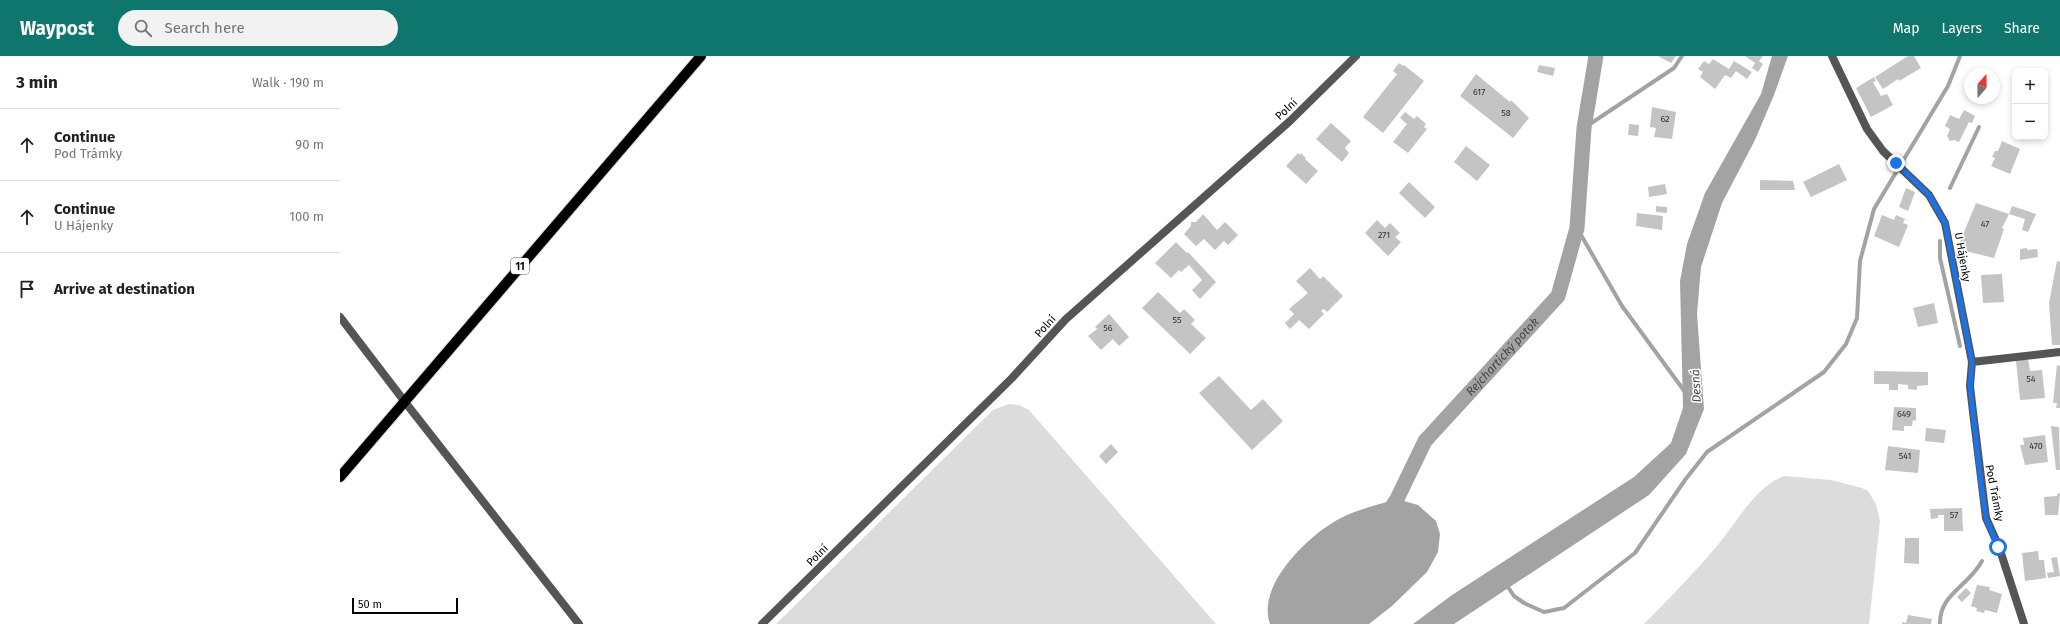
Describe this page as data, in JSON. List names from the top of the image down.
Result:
{
  "streets": {
    "main road": ["11"],
    "street": ["Polní", "U Hájenky", "Pod Trámky"]
  },
  "crossings": [
    ["U Hájenky", "Pod Trámky"]
  ],
  "water": ["Rejchartický potok", "Desná"],
  "house_numbers": [
    "617",
    "58",
    "62",
    "47",
    "271",
    "55",
    "56",
    "54",
    "649",
    "470",
    "541",
    "57"
  ],
  "scale_bar": "50 m",
  "north": "top",
  "page": {
    "header": "Waypost",
    "search": "Search here",
    "nav": ["Map", "Layers", "Share"],
    "heading": ["3 min", "Walk · 190 m"],
    "map_buttons": ["+", "−"],
    "list": [
      ["Continue", "Pod Trámky", "90 m"],
      ["Continue", "U Hájenky", "100 m"],
      "Arrive at destination"
    ],
    "scale": "50 m"
  }
}
